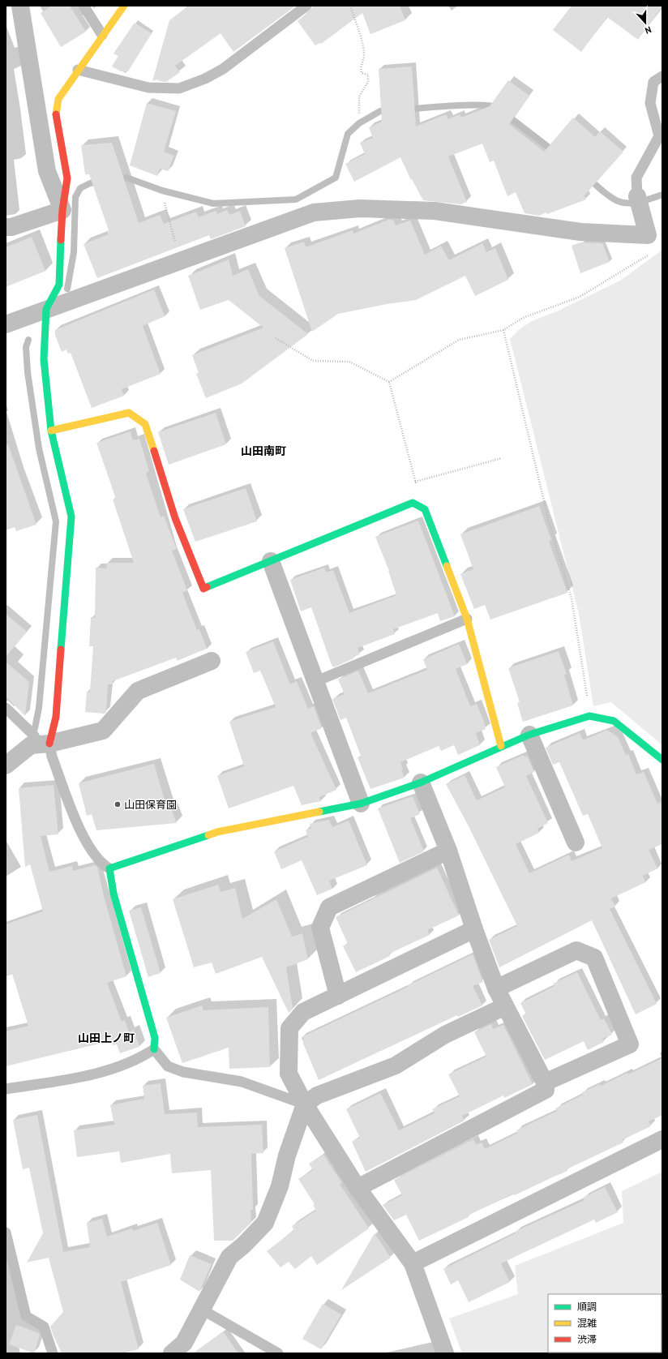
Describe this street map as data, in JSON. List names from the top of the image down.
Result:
{
  "districts": ["山田南町", "山田上ノ町"],
  "places": ["山田保育園"],
  "legend": ["順調", "混雑", "渋滞"],
  "north": "bottom"
}
